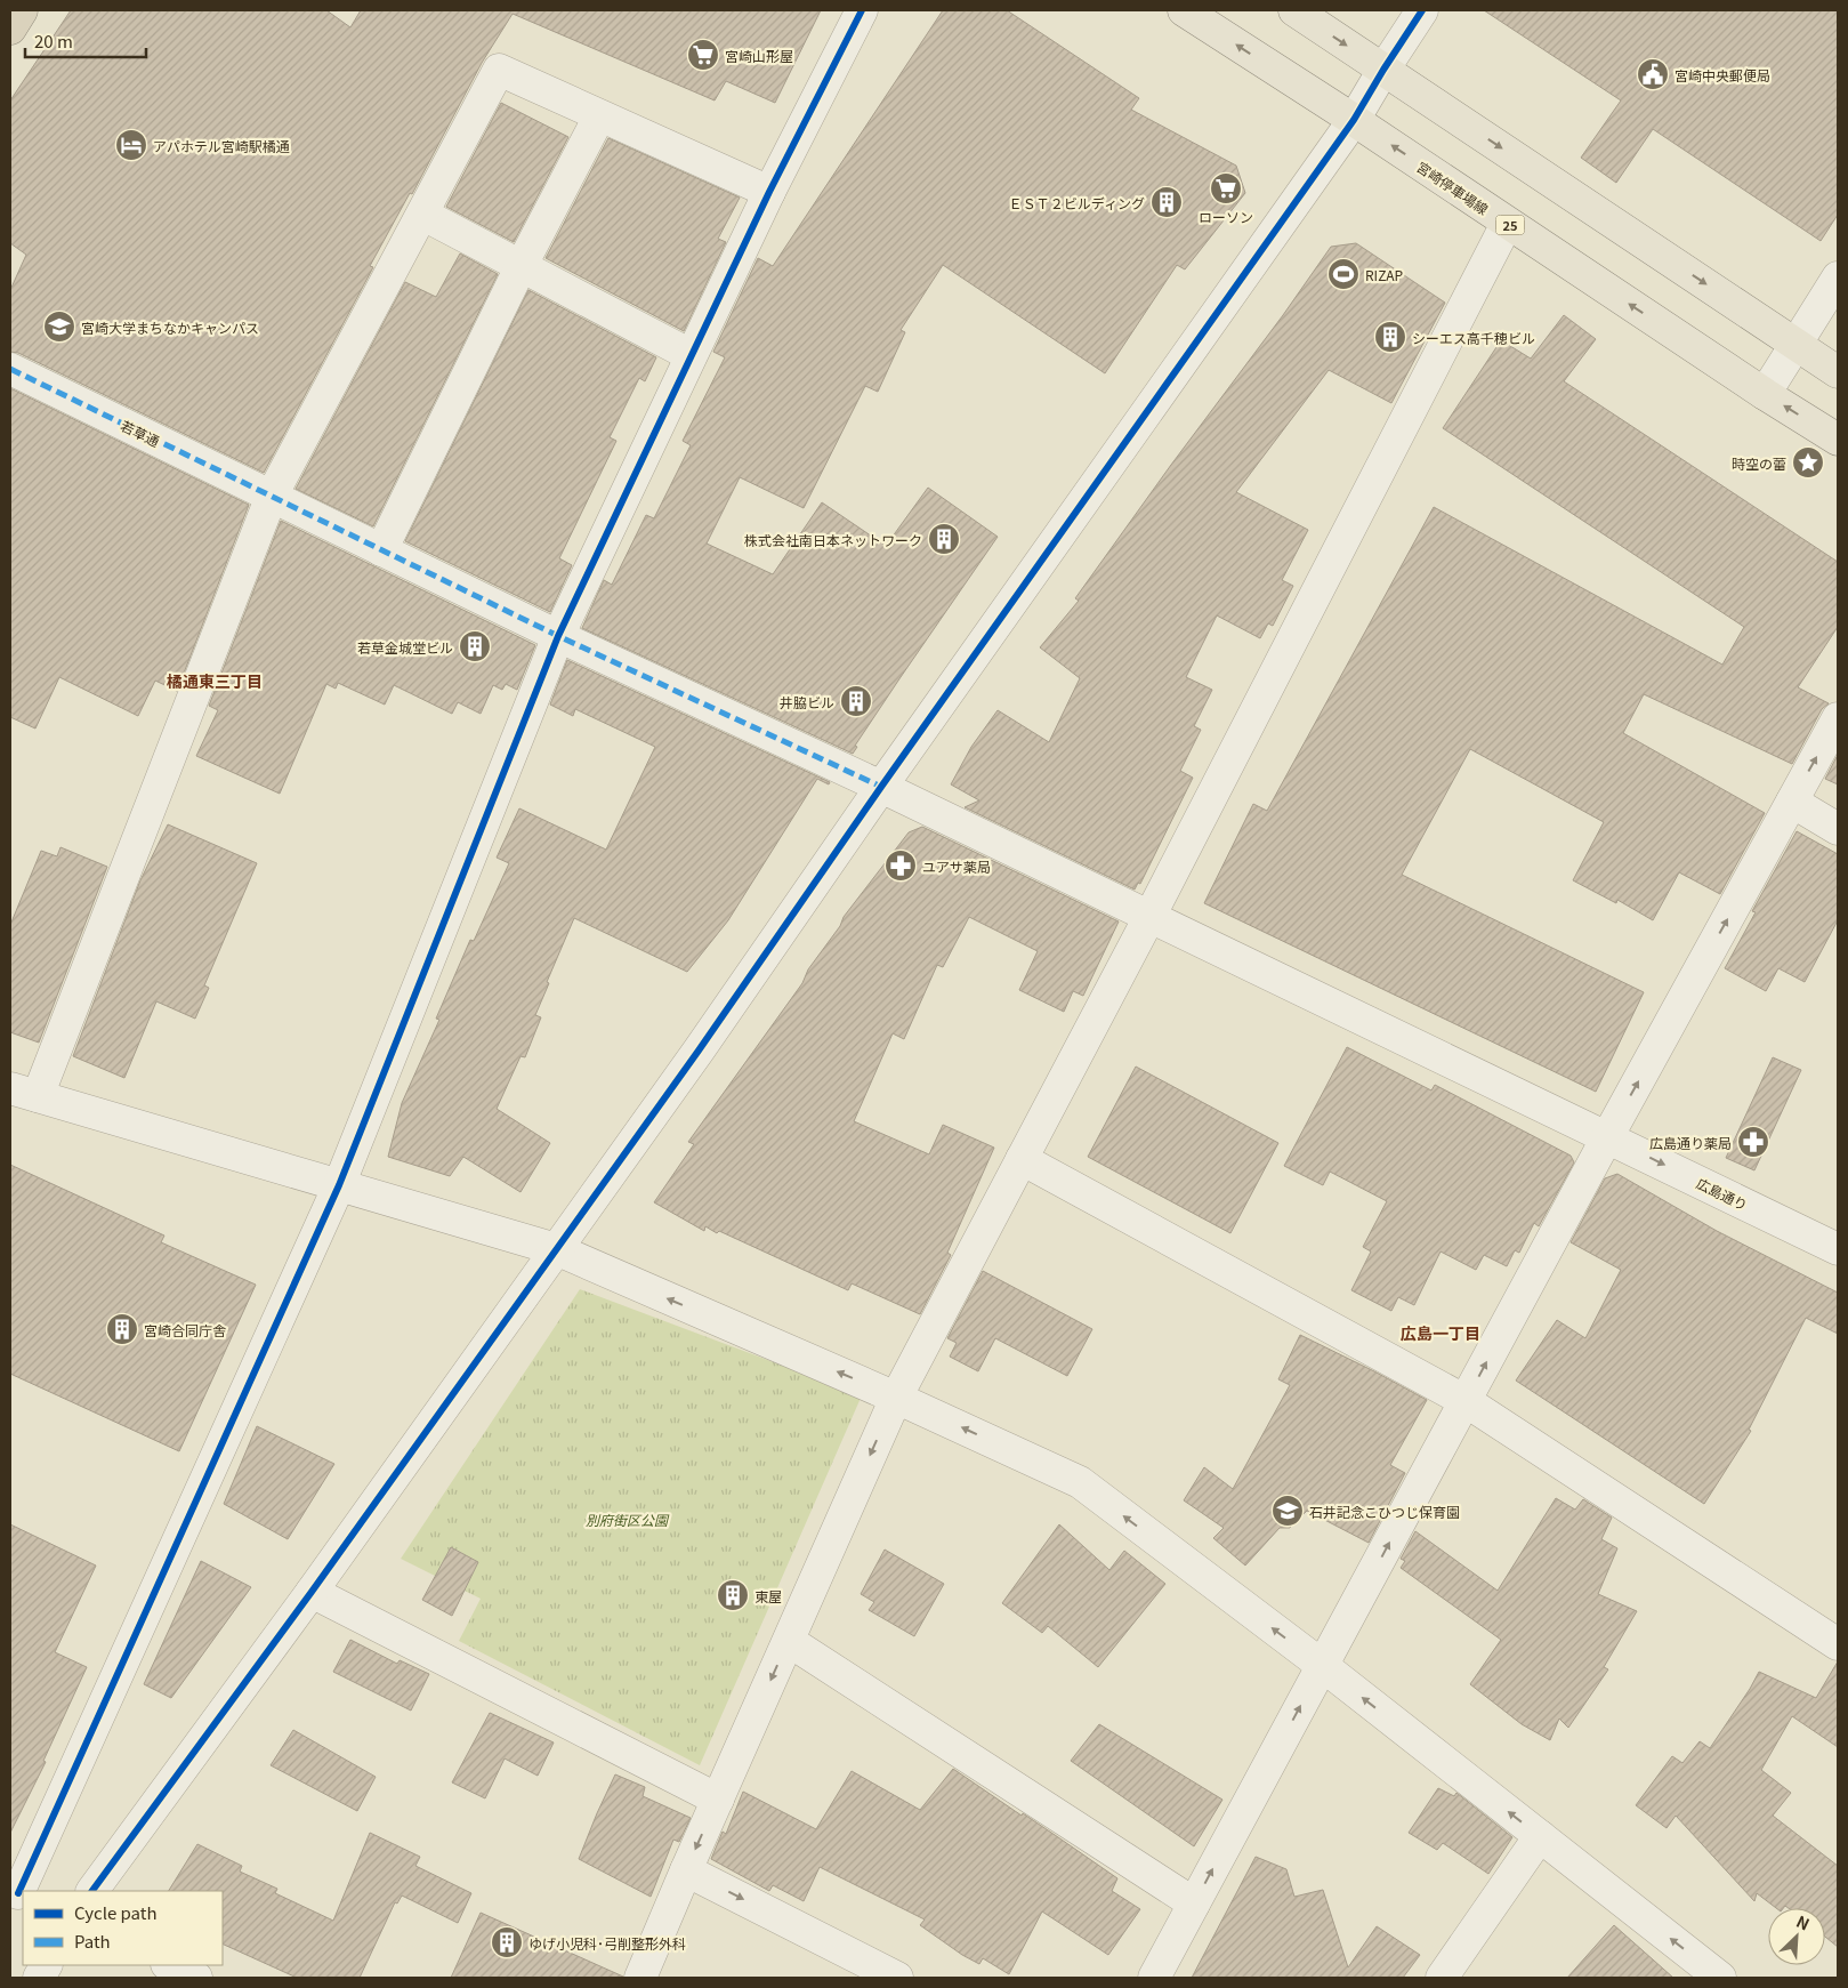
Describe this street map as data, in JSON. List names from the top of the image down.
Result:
{
  "streets": {
    "main road": ["宮崎停車場線", "25"],
    "street": ["若草通", "広島通り"]
  },
  "crossings": [
    ["若草通", "広島通り"]
  ],
  "districts": ["橘通東三丁目", "広島一丁目"],
  "parks": ["別府街区公園"],
  "places": {
    "supermarket": ["宮崎山形屋", "ローソン"],
    "public building": ["宮崎中央郵便局"],
    "hotel": ["アパホテル宮崎駅橘通"],
    "building": [
      "ＥＳＴ２ビルディング",
      "シーエス高千穂ビル",
      "株式会社南日本ネットワーク",
      "若草金城堂ビル",
      "井脇ビル",
      "宮崎合同庁舎",
      "東屋",
      "ゆげ小児科･弓削整形外科"
    ],
    "sports": ["RIZAP"],
    "school or university": ["宮崎大学まちなかキャンパス", "石井記念こひつじ保育園"],
    "place": ["時空の蕾"],
    "pharmacy": ["ユアサ薬局", "広島通り薬局"]
  },
  "legend": ["Cycle path", "Path"],
  "scale_bar": "20 m",
  "north": "top right"
}
